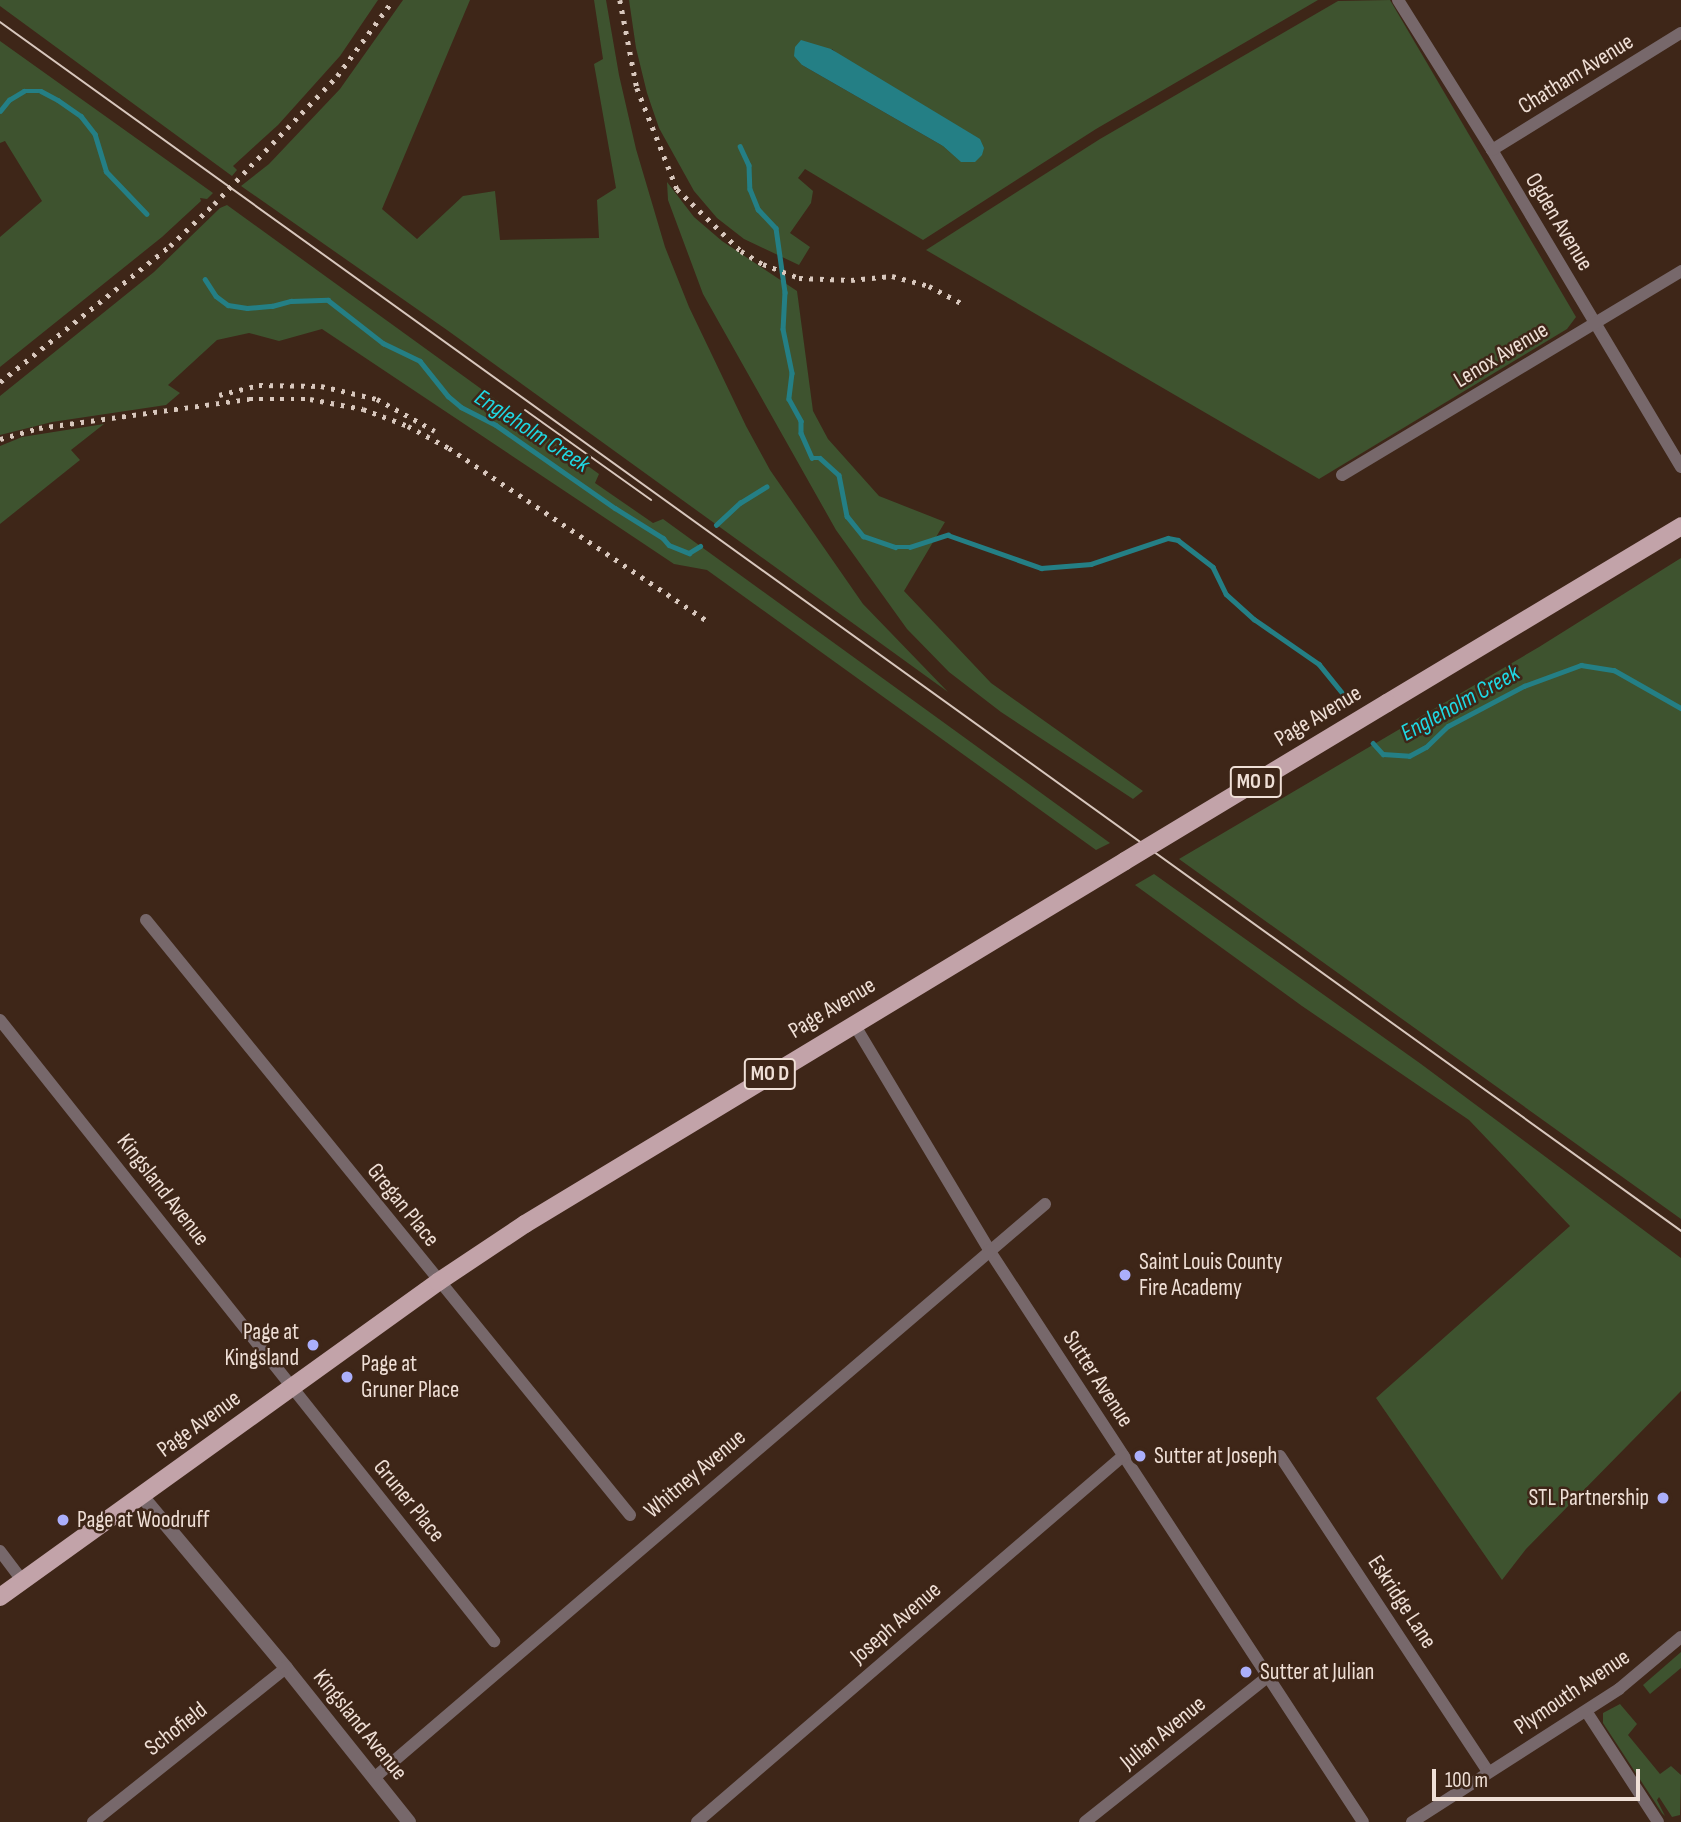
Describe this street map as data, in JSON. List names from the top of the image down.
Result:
{
  "streets": {
    "main road": ["Page Avenue", "MO D"],
    "street": [
      "Chatham Avenue",
      "Ogden Avenue",
      "Lenox Avenue",
      "Kingsland Avenue",
      "Gregan Place",
      "Sutter Avenue",
      "Whitney Avenue",
      "Gruner Place",
      "Eskridge Lane",
      "Joseph Avenue",
      "Plymouth Avenue",
      "Schofield",
      "Julian Avenue"
    ]
  },
  "crossings": [
    ["Chatham Avenue", "Ogden Avenue"],
    ["Ogden Avenue", "Lenox Avenue"],
    ["Page Avenue", "Kingsland Avenue"],
    ["Page Avenue", "Gregan Place"],
    ["Page Avenue", "Sutter Avenue"],
    ["Page Avenue", "Gruner Place"],
    ["Kingsland Avenue", "Whitney Avenue"],
    ["Kingsland Avenue", "Gruner Place"],
    ["Kingsland Avenue", "Schofield"],
    ["Sutter Avenue", "Whitney Avenue"],
    ["Sutter Avenue", "Joseph Avenue"],
    ["Sutter Avenue", "Julian Avenue"],
    ["Eskridge Lane", "Plymouth Avenue"]
  ],
  "water": ["Engleholm Creek"],
  "places": [
    "Saint Louis County Fire Academy",
    "Page at Kingsland",
    "Page at Gruner Place",
    "Sutter at Joseph",
    "STL Partnership",
    "Page at Woodruff",
    "Sutter at Julian"
  ],
  "scale_bar": "100 m"
}
